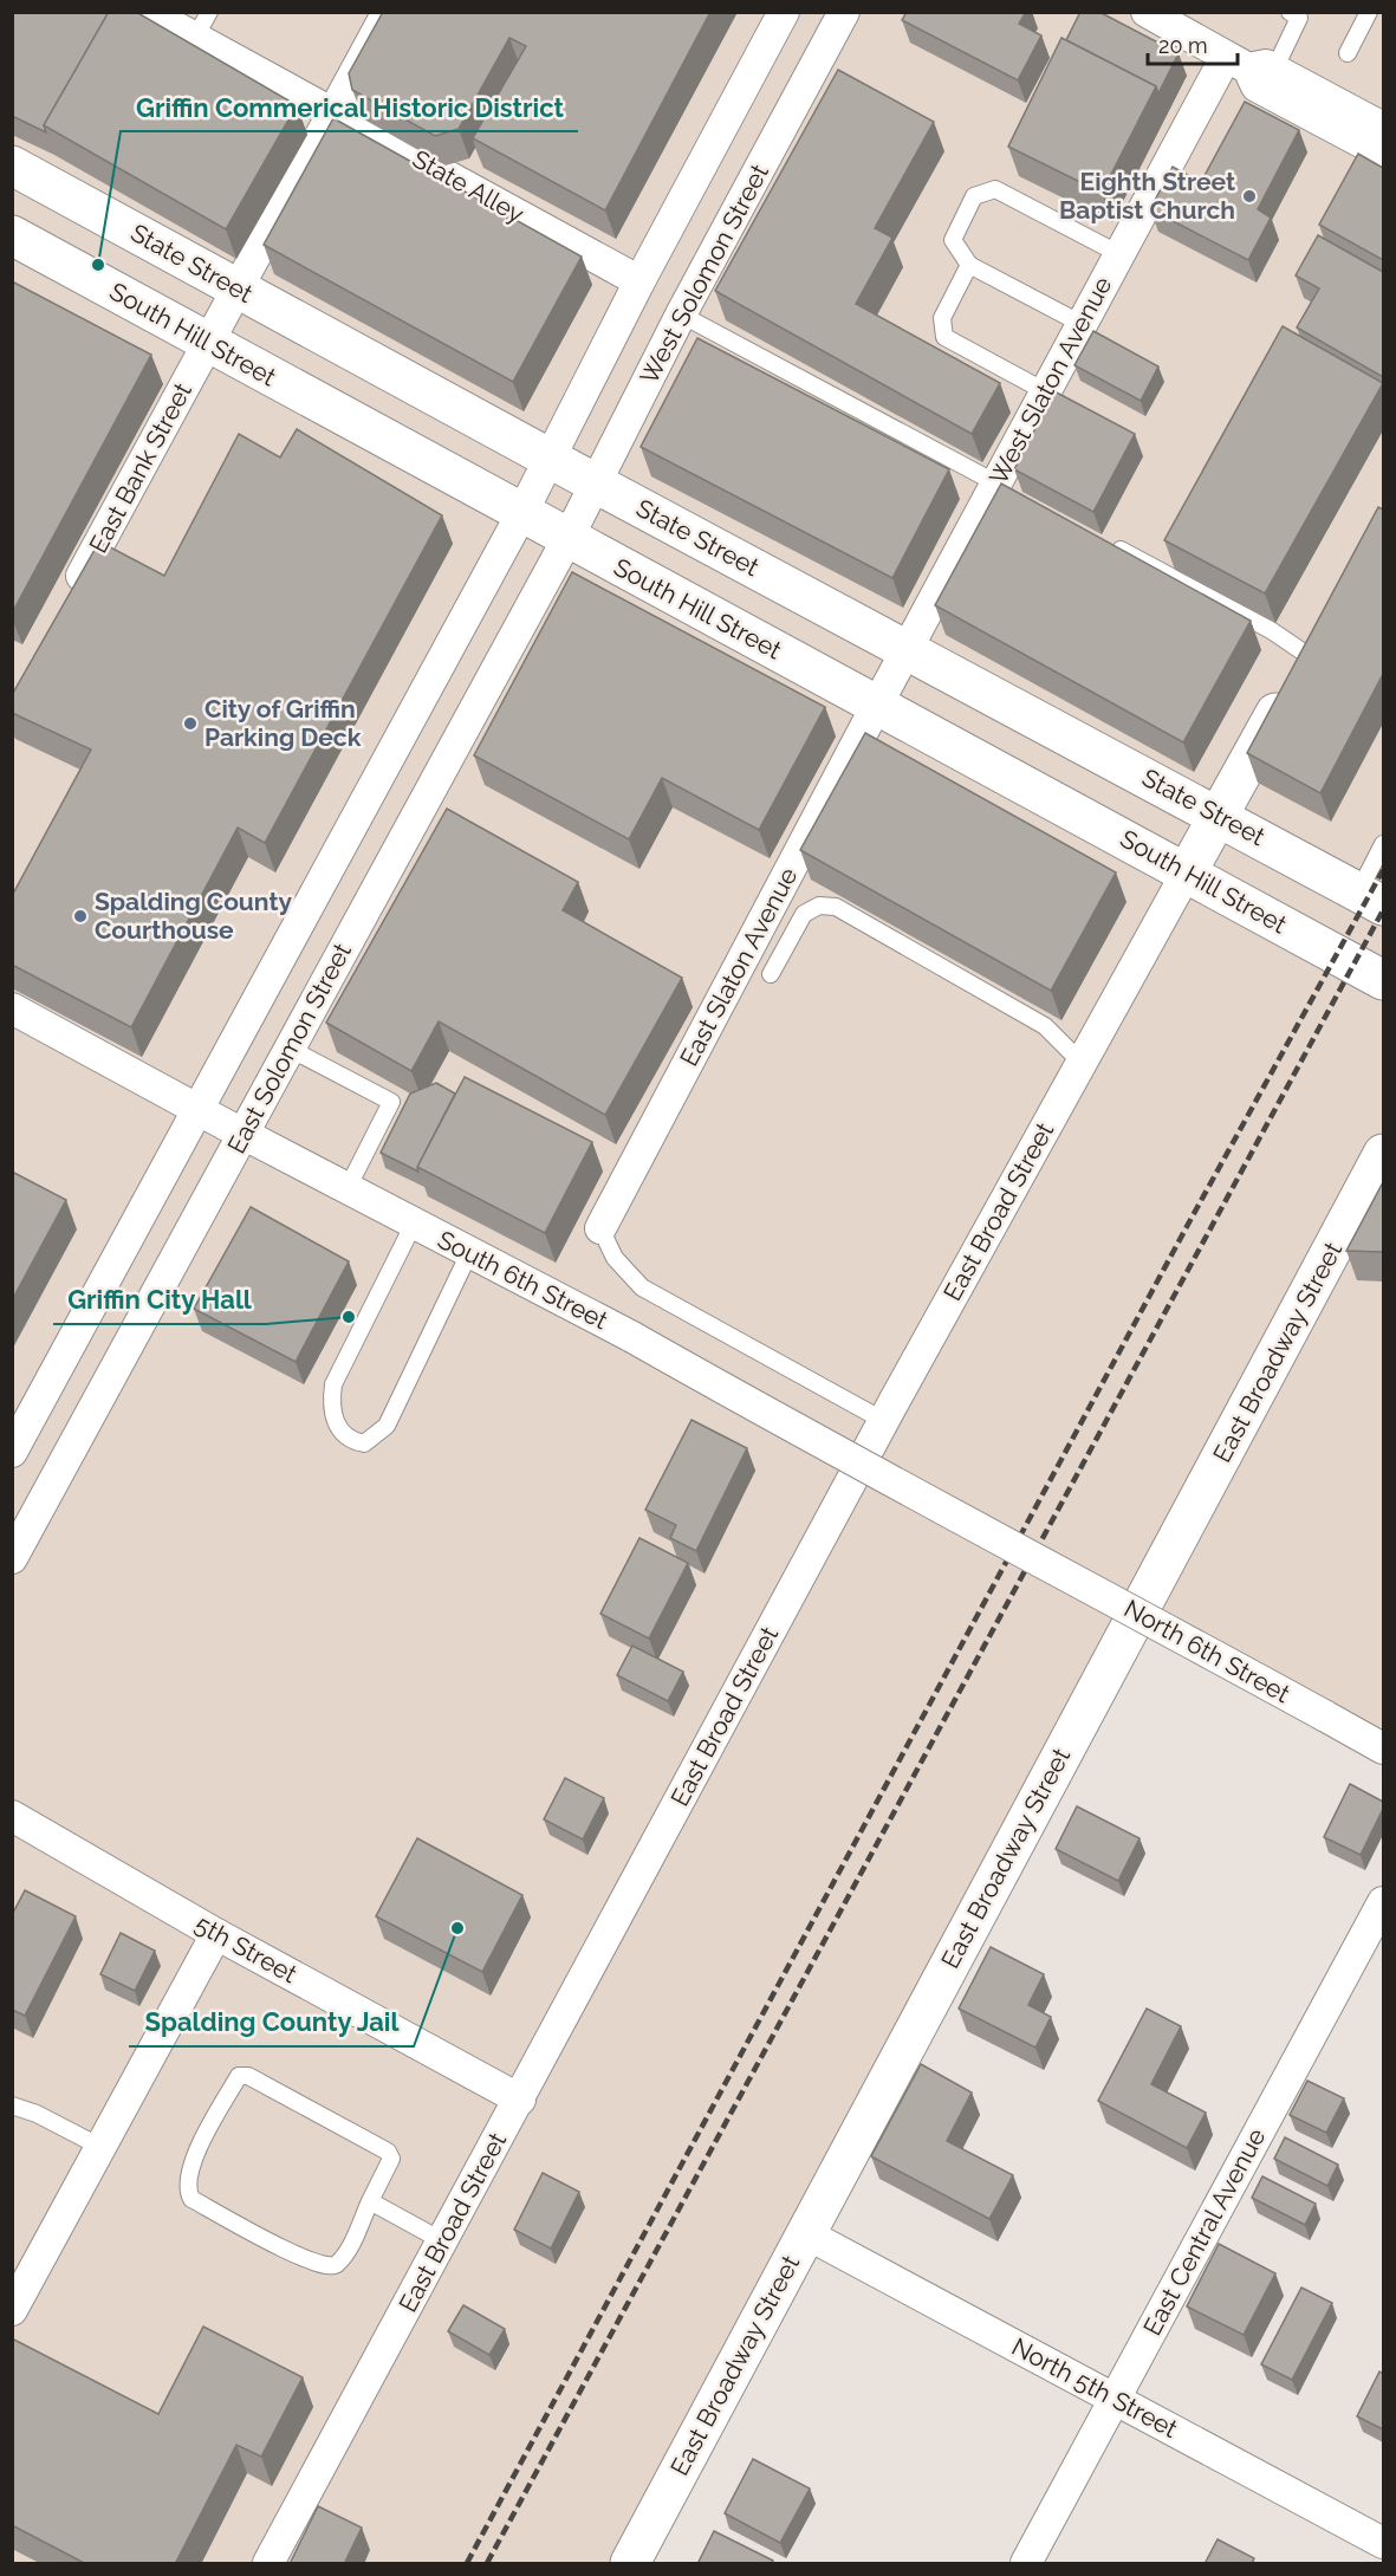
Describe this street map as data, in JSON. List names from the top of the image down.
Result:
{
  "streets": {
    "main road": ["State Street", "South Hill Street", "East Broadway Street"],
    "street": [
      "State Alley",
      "West Solomon Street",
      "West Slaton Avenue",
      "East Bank Street",
      "East Slaton Avenue",
      "East Solomon Street",
      "East Broad Street",
      "South 6th Street",
      "North 6th Street",
      "5th Street",
      "East Central Avenue",
      "North 5th Street"
    ]
  },
  "crossings": [
    ["State Alley", "West Solomon Street"],
    ["State Alley", "East Bank Street"],
    ["State Street", "West Solomon Street"],
    ["State Street", "West Slaton Avenue"],
    ["State Street", "East Bank Street"],
    ["West Solomon Street", "South Hill Street"],
    ["West Solomon Street", "East Solomon Street"],
    ["South Hill Street", "West Slaton Avenue"],
    ["South Hill Street", "East Bank Street"],
    ["South Hill Street", "East Slaton Avenue"],
    ["South Hill Street", "East Solomon Street"],
    ["South Hill Street", "East Broad Street"],
    ["West Slaton Avenue", "East Slaton Avenue"],
    ["East Solomon Street", "South 6th Street"],
    ["East Broad Street", "5th Street"],
    ["South 6th Street", "North 6th Street"],
    ["East Broadway Street", "North 5th Street"],
    ["East Central Avenue", "North 5th Street"]
  ],
  "places": [
    "Eighth Street Baptist Church",
    "Griffin Commerical Historic District",
    "City of Griffin Parking Deck",
    "Spalding County Courthouse",
    "Griffin City Hall",
    "Spalding County Jail"
  ],
  "scale_bar": "20 m"
}
